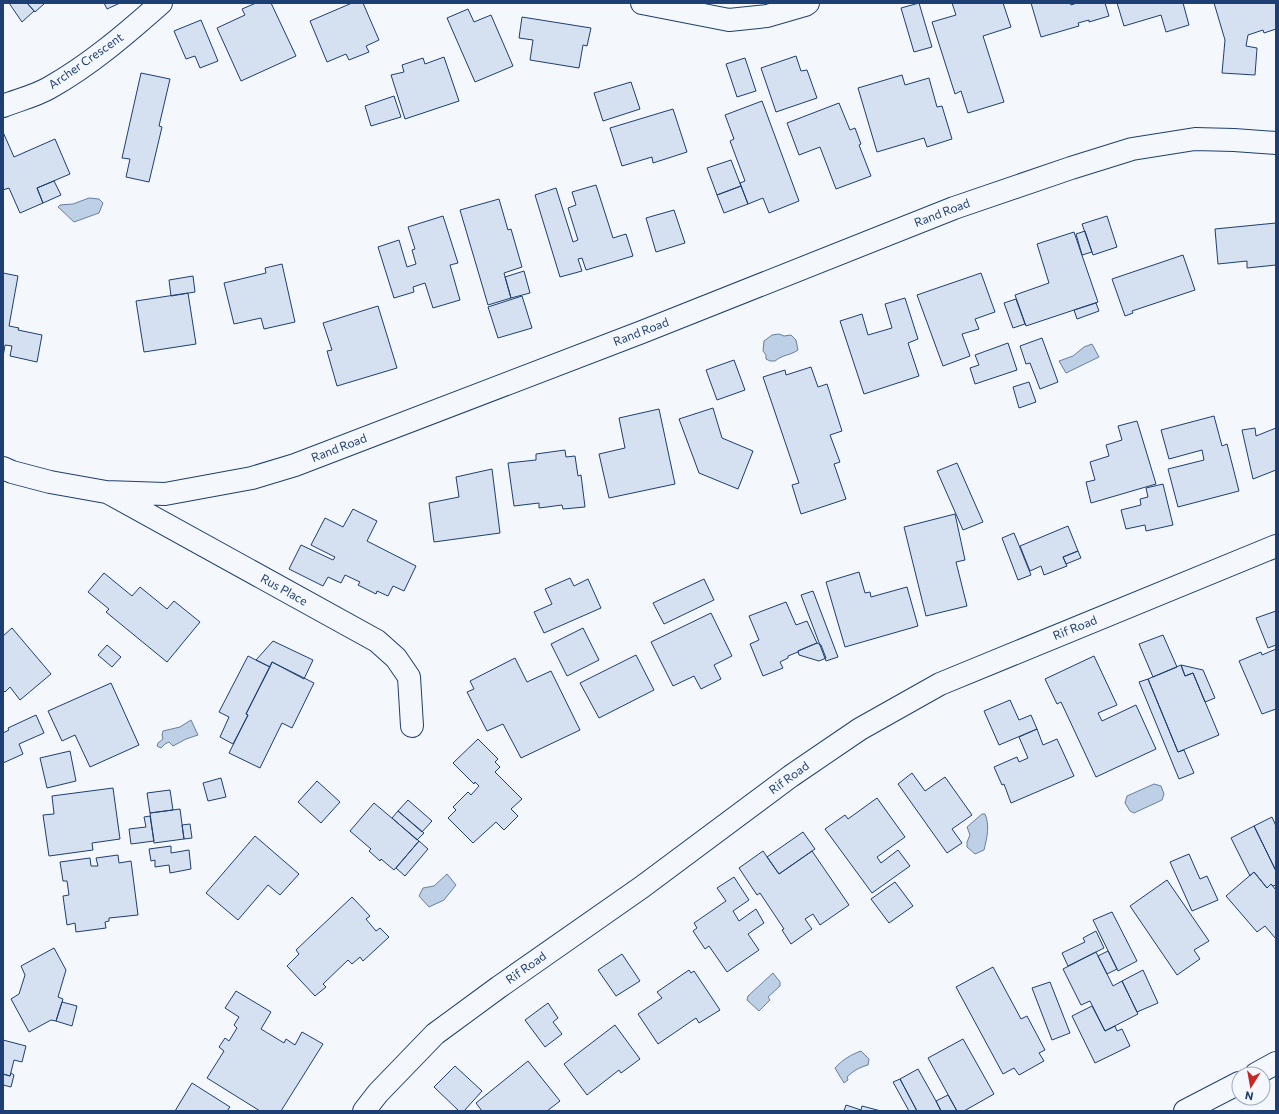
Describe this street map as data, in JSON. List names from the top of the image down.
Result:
{
  "streets": {
    "street": [
      "Archer Crescent",
      "Rand Road",
      "Rus Place",
      "Rif Road"
    ]
  },
  "crossings": [
    ["Rand Road", "Rus Place"]
  ],
  "north": "bottom"
}
